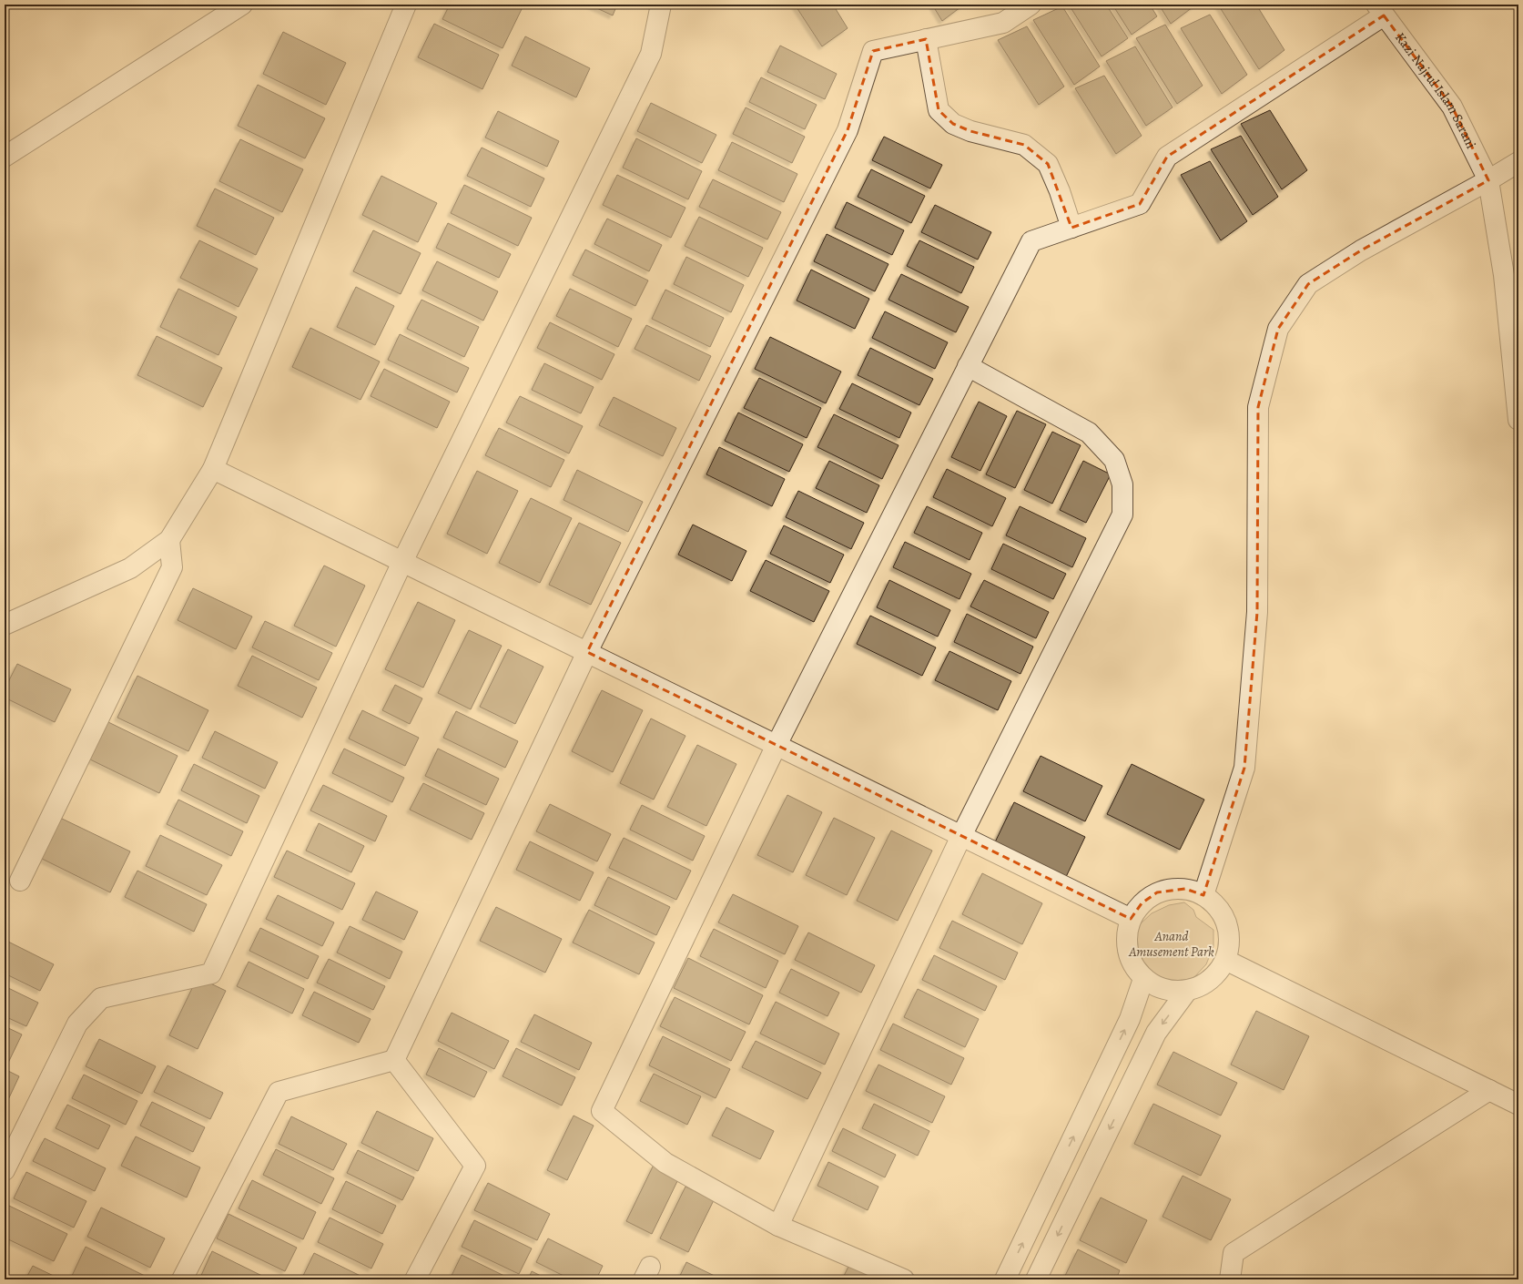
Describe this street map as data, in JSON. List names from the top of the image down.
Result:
{
  "streets": {
    "street": ["Kazi Najrul Islam Sarani"]
  },
  "parks": ["Anand Amusement Park"]
}
